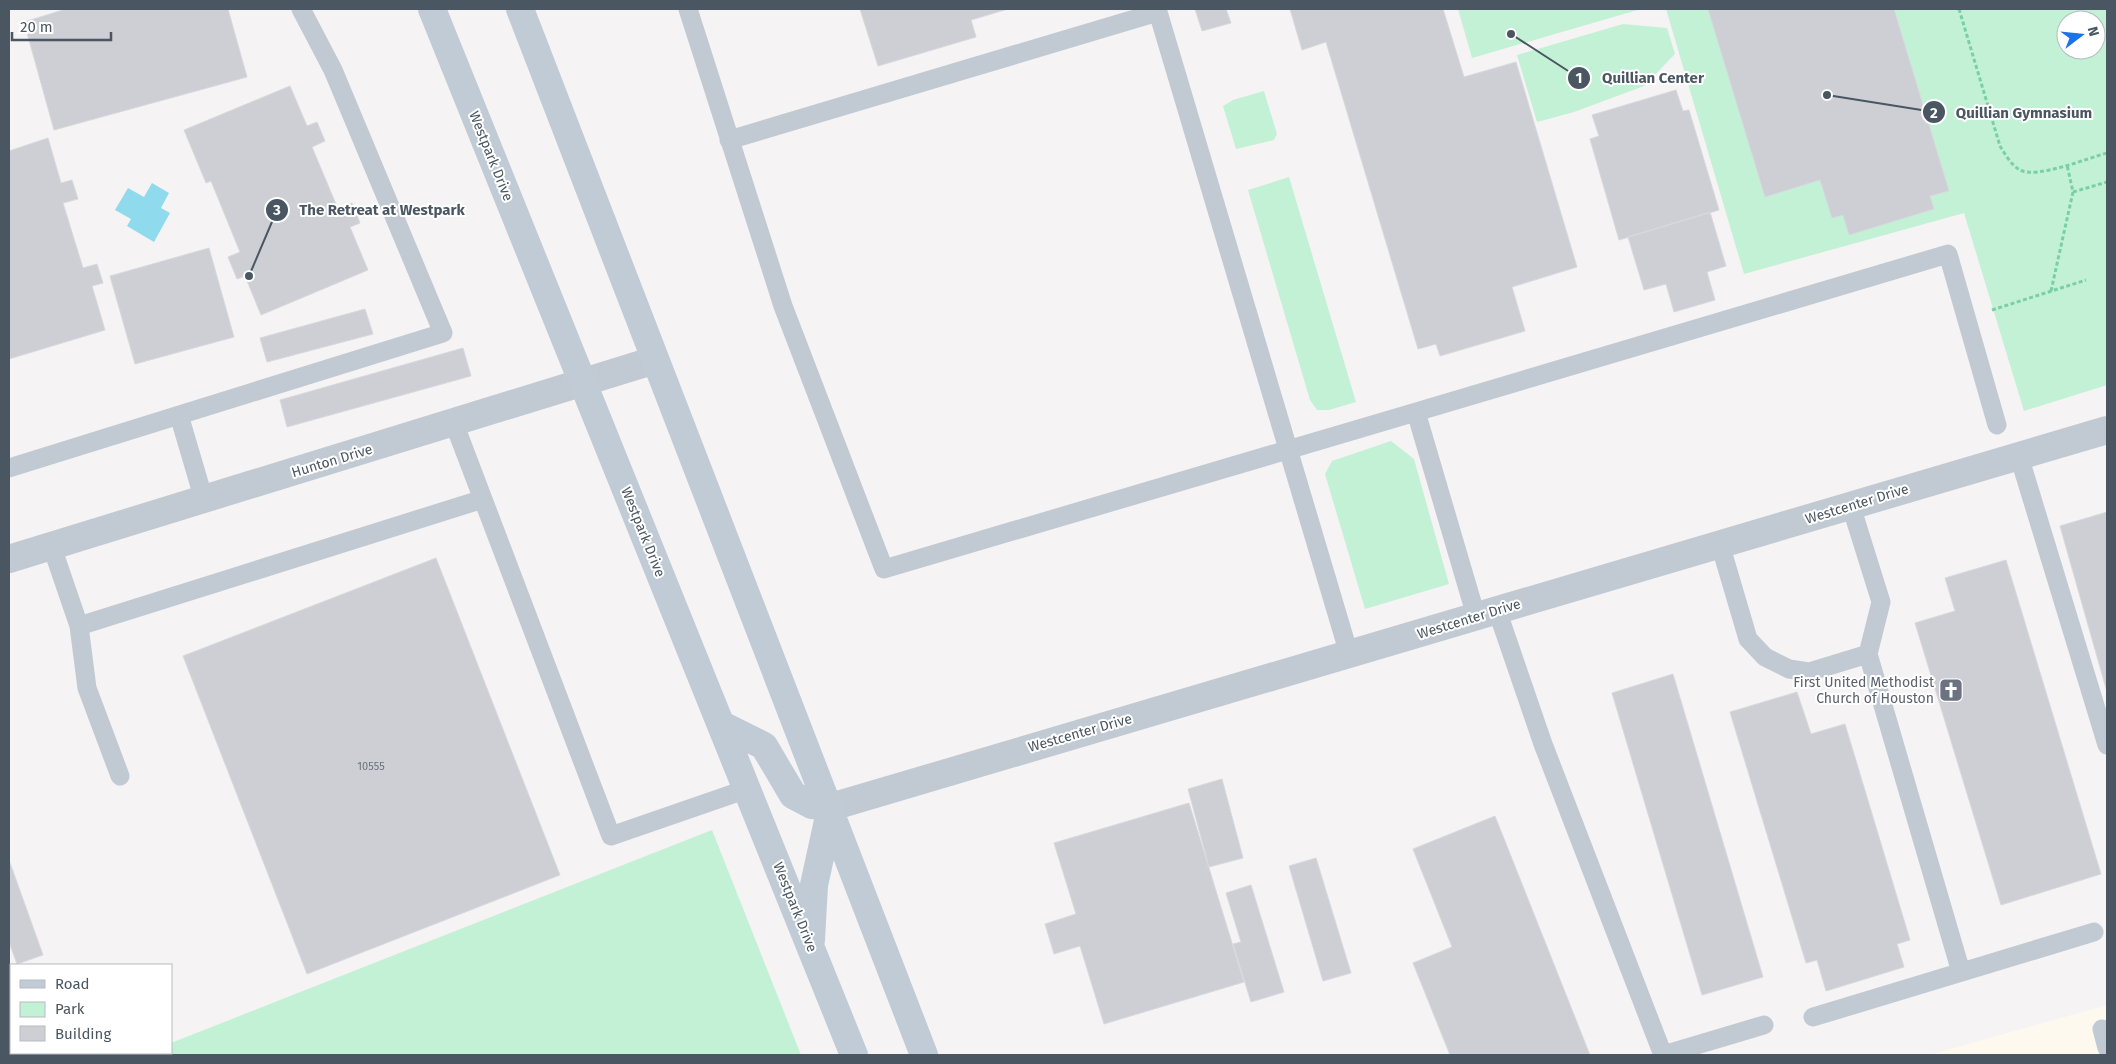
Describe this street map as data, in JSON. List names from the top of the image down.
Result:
{
  "streets": {
    "main road": ["Westpark Drive"],
    "street": ["Hunton Drive", "Westcenter Drive"]
  },
  "crossings": [
    ["Westpark Drive", "Hunton Drive"]
  ],
  "places": {
    "other": ["Quillian Center", "Quillian Gymnasium", "The Retreat at Westpark"],
    "church": ["First United Methodist Church of Houston"]
  },
  "house_numbers": ["10555"],
  "legend": ["Road", "Park", "Building"],
  "scale_bar": "20 m",
  "north": "right"
}
